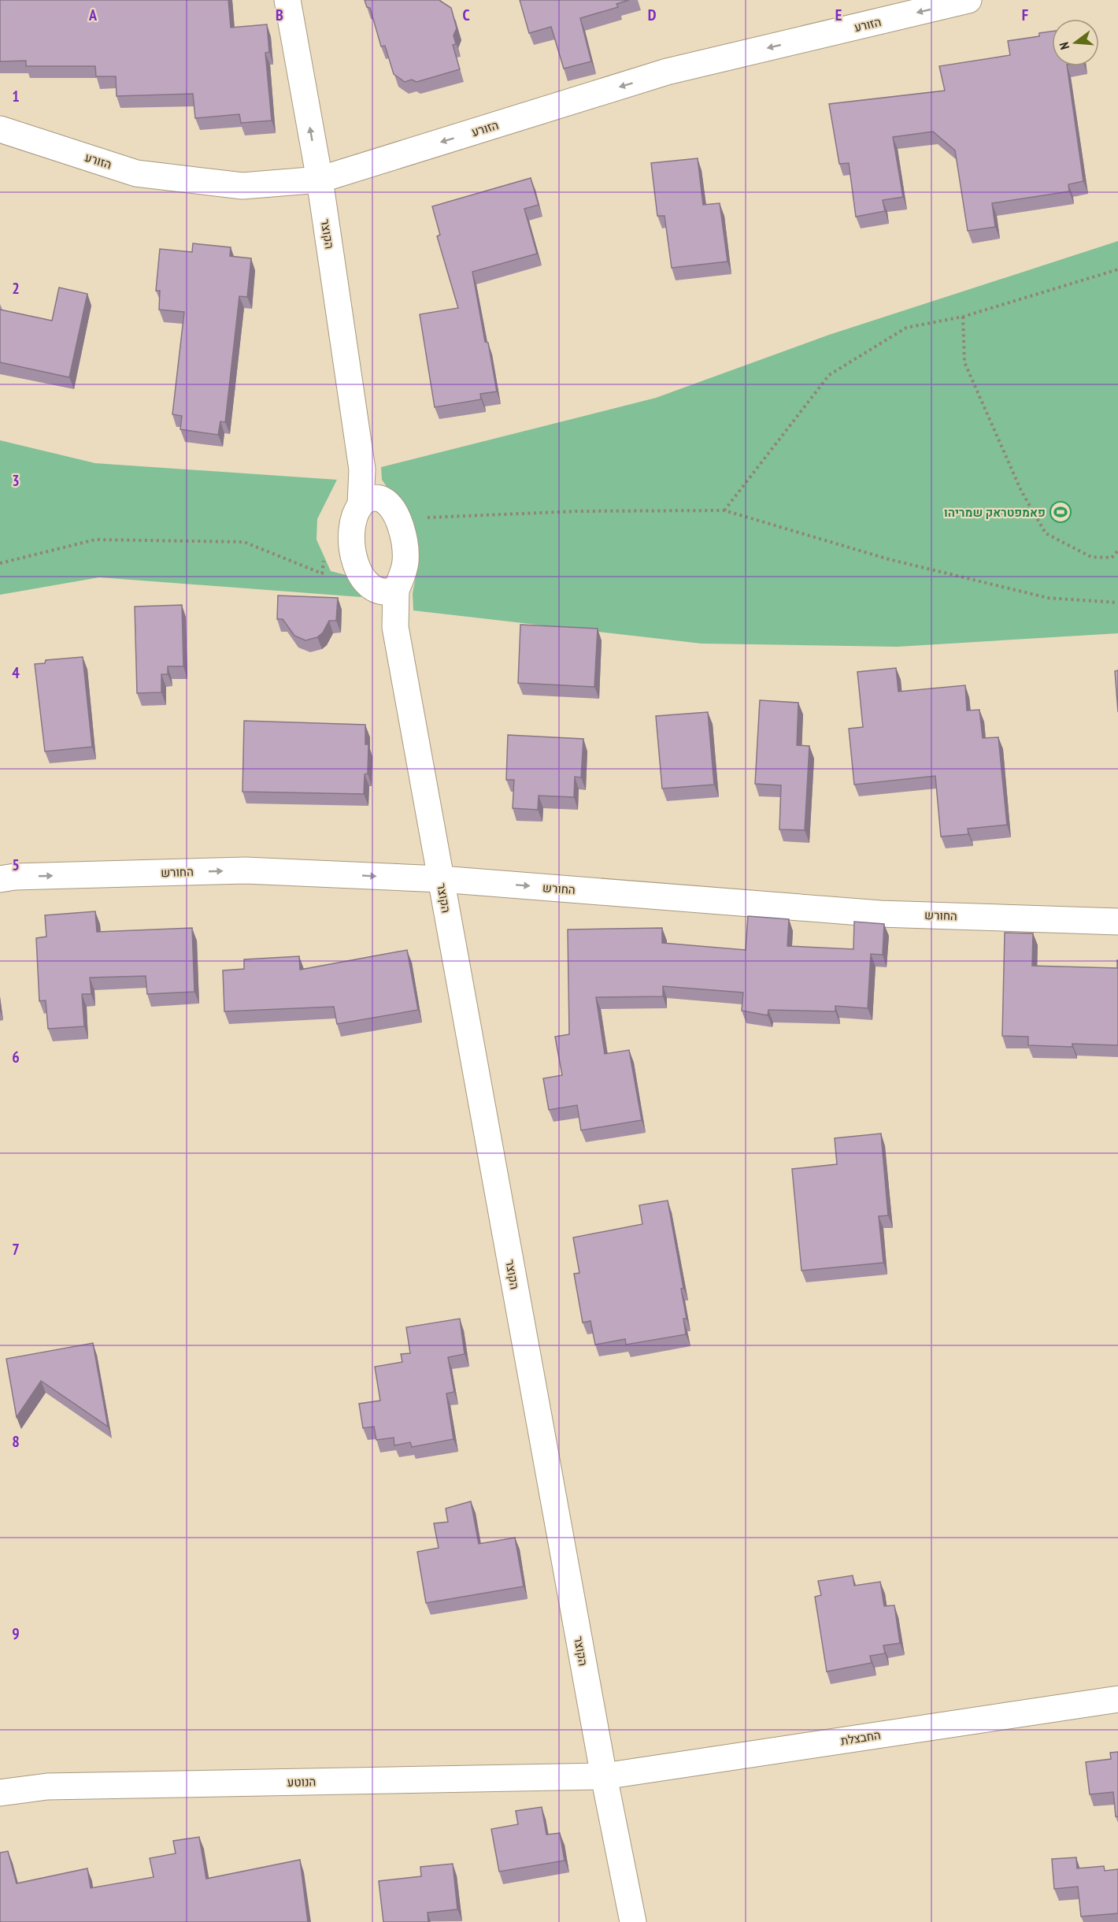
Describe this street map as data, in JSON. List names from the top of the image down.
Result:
{
  "streets": {
    "street": [
      "הזורע",
      "הקוצר",
      "החורש",
      "החבצלת",
      "הנוטע"
    ]
  },
  "crossings": [
    ["הזורע", "הקוצר"],
    ["הקוצר", "החורש"],
    ["הקוצר", "החבצלת"],
    ["הקוצר", "הנוטע"],
    ["החבצלת", "הנוטע"]
  ],
  "one_way": ["הזורע", "החורש"],
  "places": {
    "sports": ["פאמפטראק שמריהו"]
  },
  "north": "left",
  "grid": {
    "columns": [
      "A",
      "B",
      "C",
      "D",
      "E",
      "F"
    ],
    "rows": [
      "1",
      "2",
      "3",
      "4",
      "5",
      "6",
      "7",
      "8",
      "9"
    ]
  }
}
